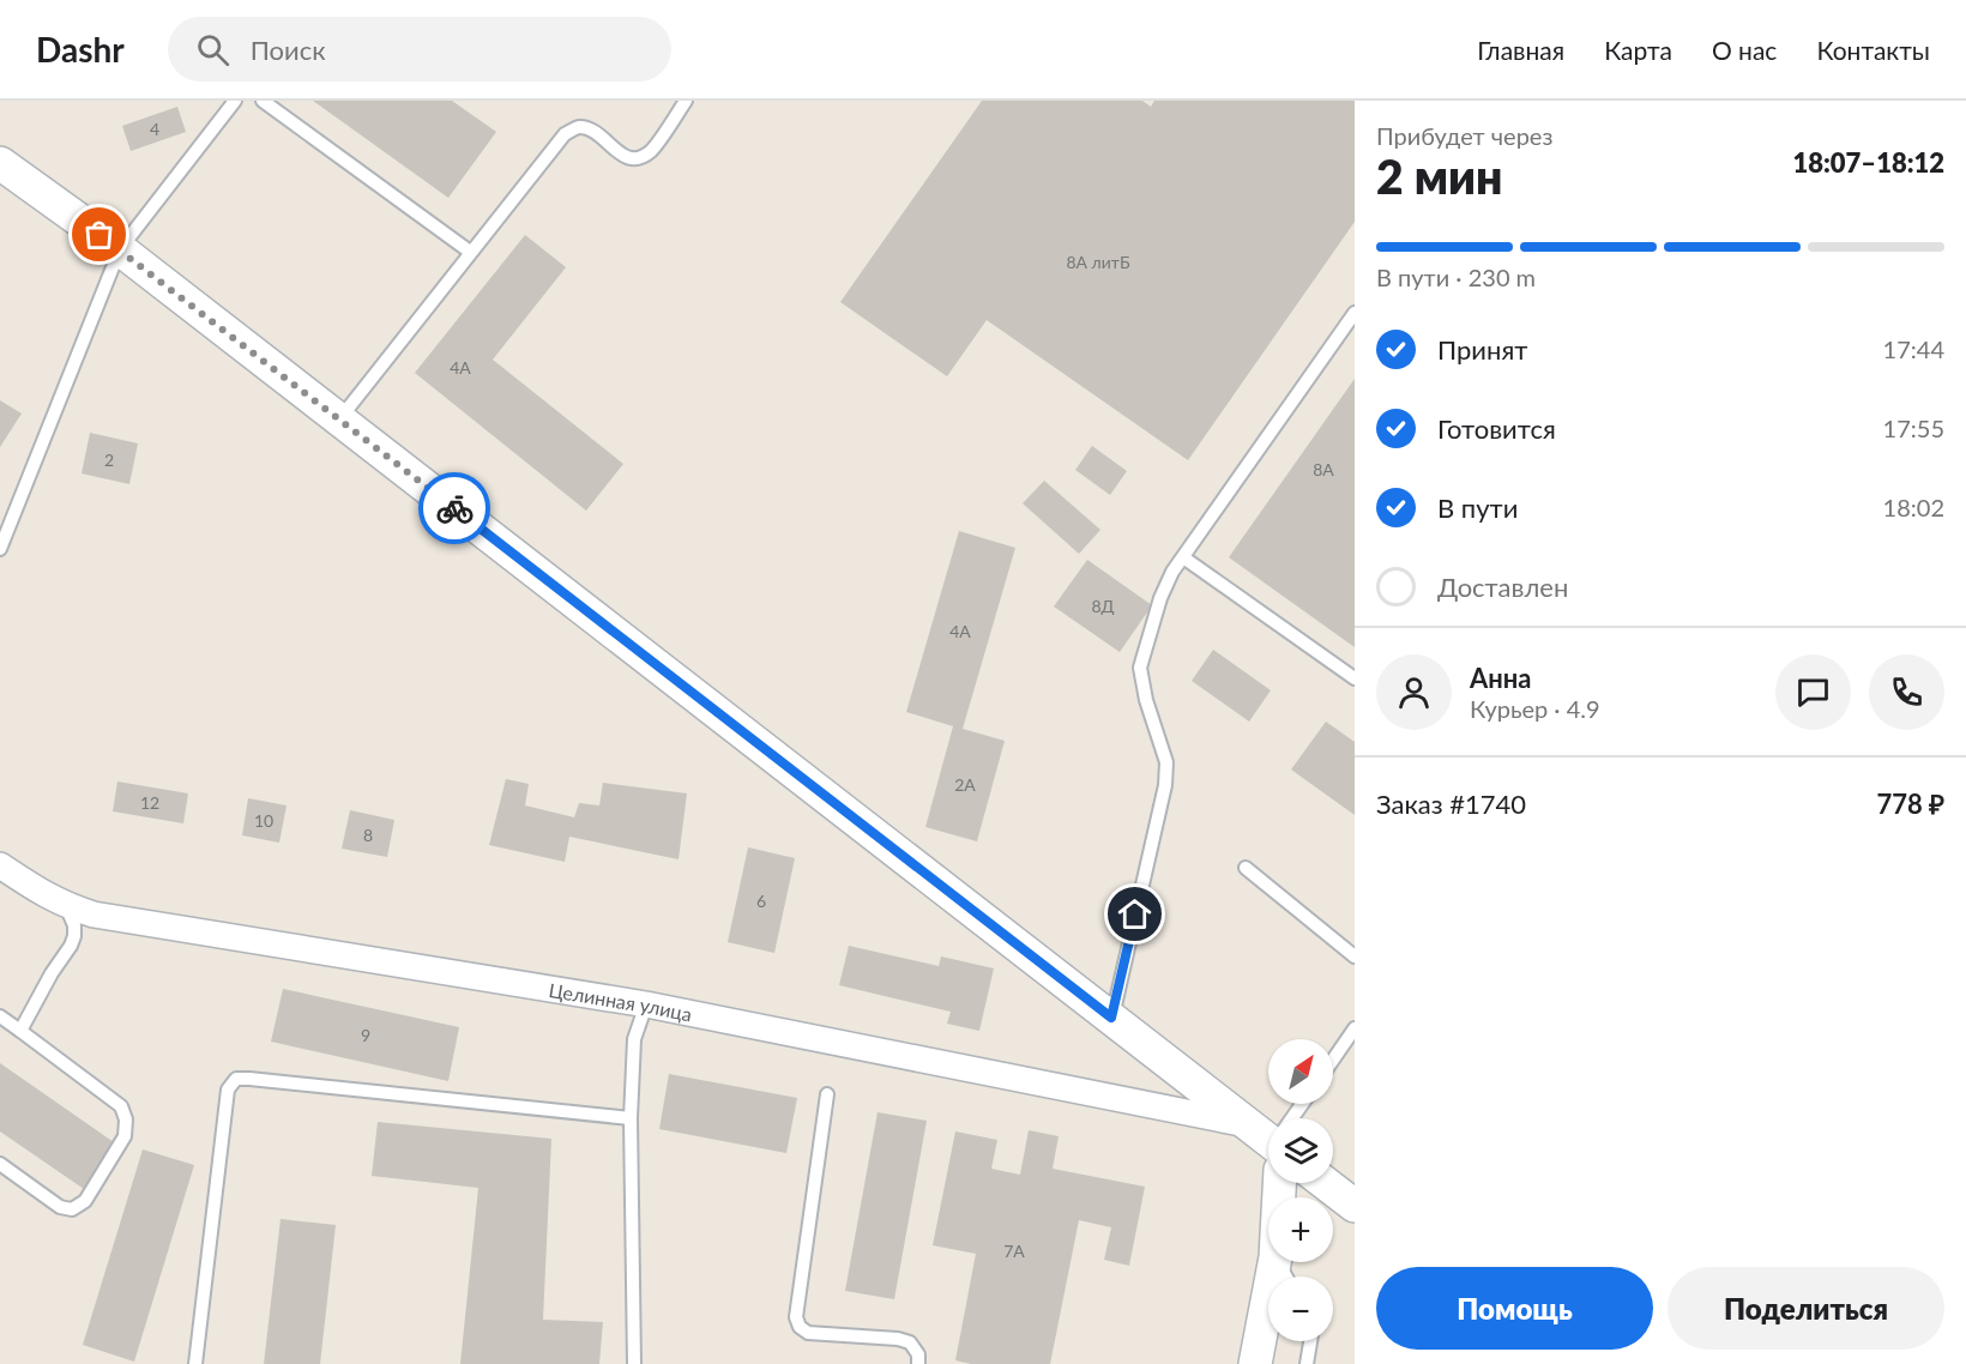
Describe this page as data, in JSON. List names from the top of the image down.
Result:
{
  "streets": {
    "street": ["Целинная улица"]
  },
  "house_numbers": [
    "4",
    "8А литБ",
    "4А",
    "2",
    "8А",
    "8Д",
    "4А",
    "2А",
    "12",
    "10",
    "8",
    "6",
    "9",
    "7А"
  ],
  "north": "top right",
  "page": {
    "header": "Dashr",
    "search": "Поиск",
    "nav": [
      "Главная",
      "Карта",
      "О нас",
      "Контакты"
    ],
    "heading": ["2 мин", "Прибудет через", "18:07–18:12"],
    "panel": [
      "Анна",
      "Курьер · 4.9",
      "Заказ #1740",
      "778 ₽"
    ],
    "bar": "В пути · 230 m",
    "list": [
      ["Принят", "17:44"],
      ["Готовится", "17:55"],
      ["В пути", "18:02"],
      "Доставлен"
    ],
    "map_buttons": ["+", "−"],
    "buttons": ["Помощь", "Поделиться"]
  }
}
